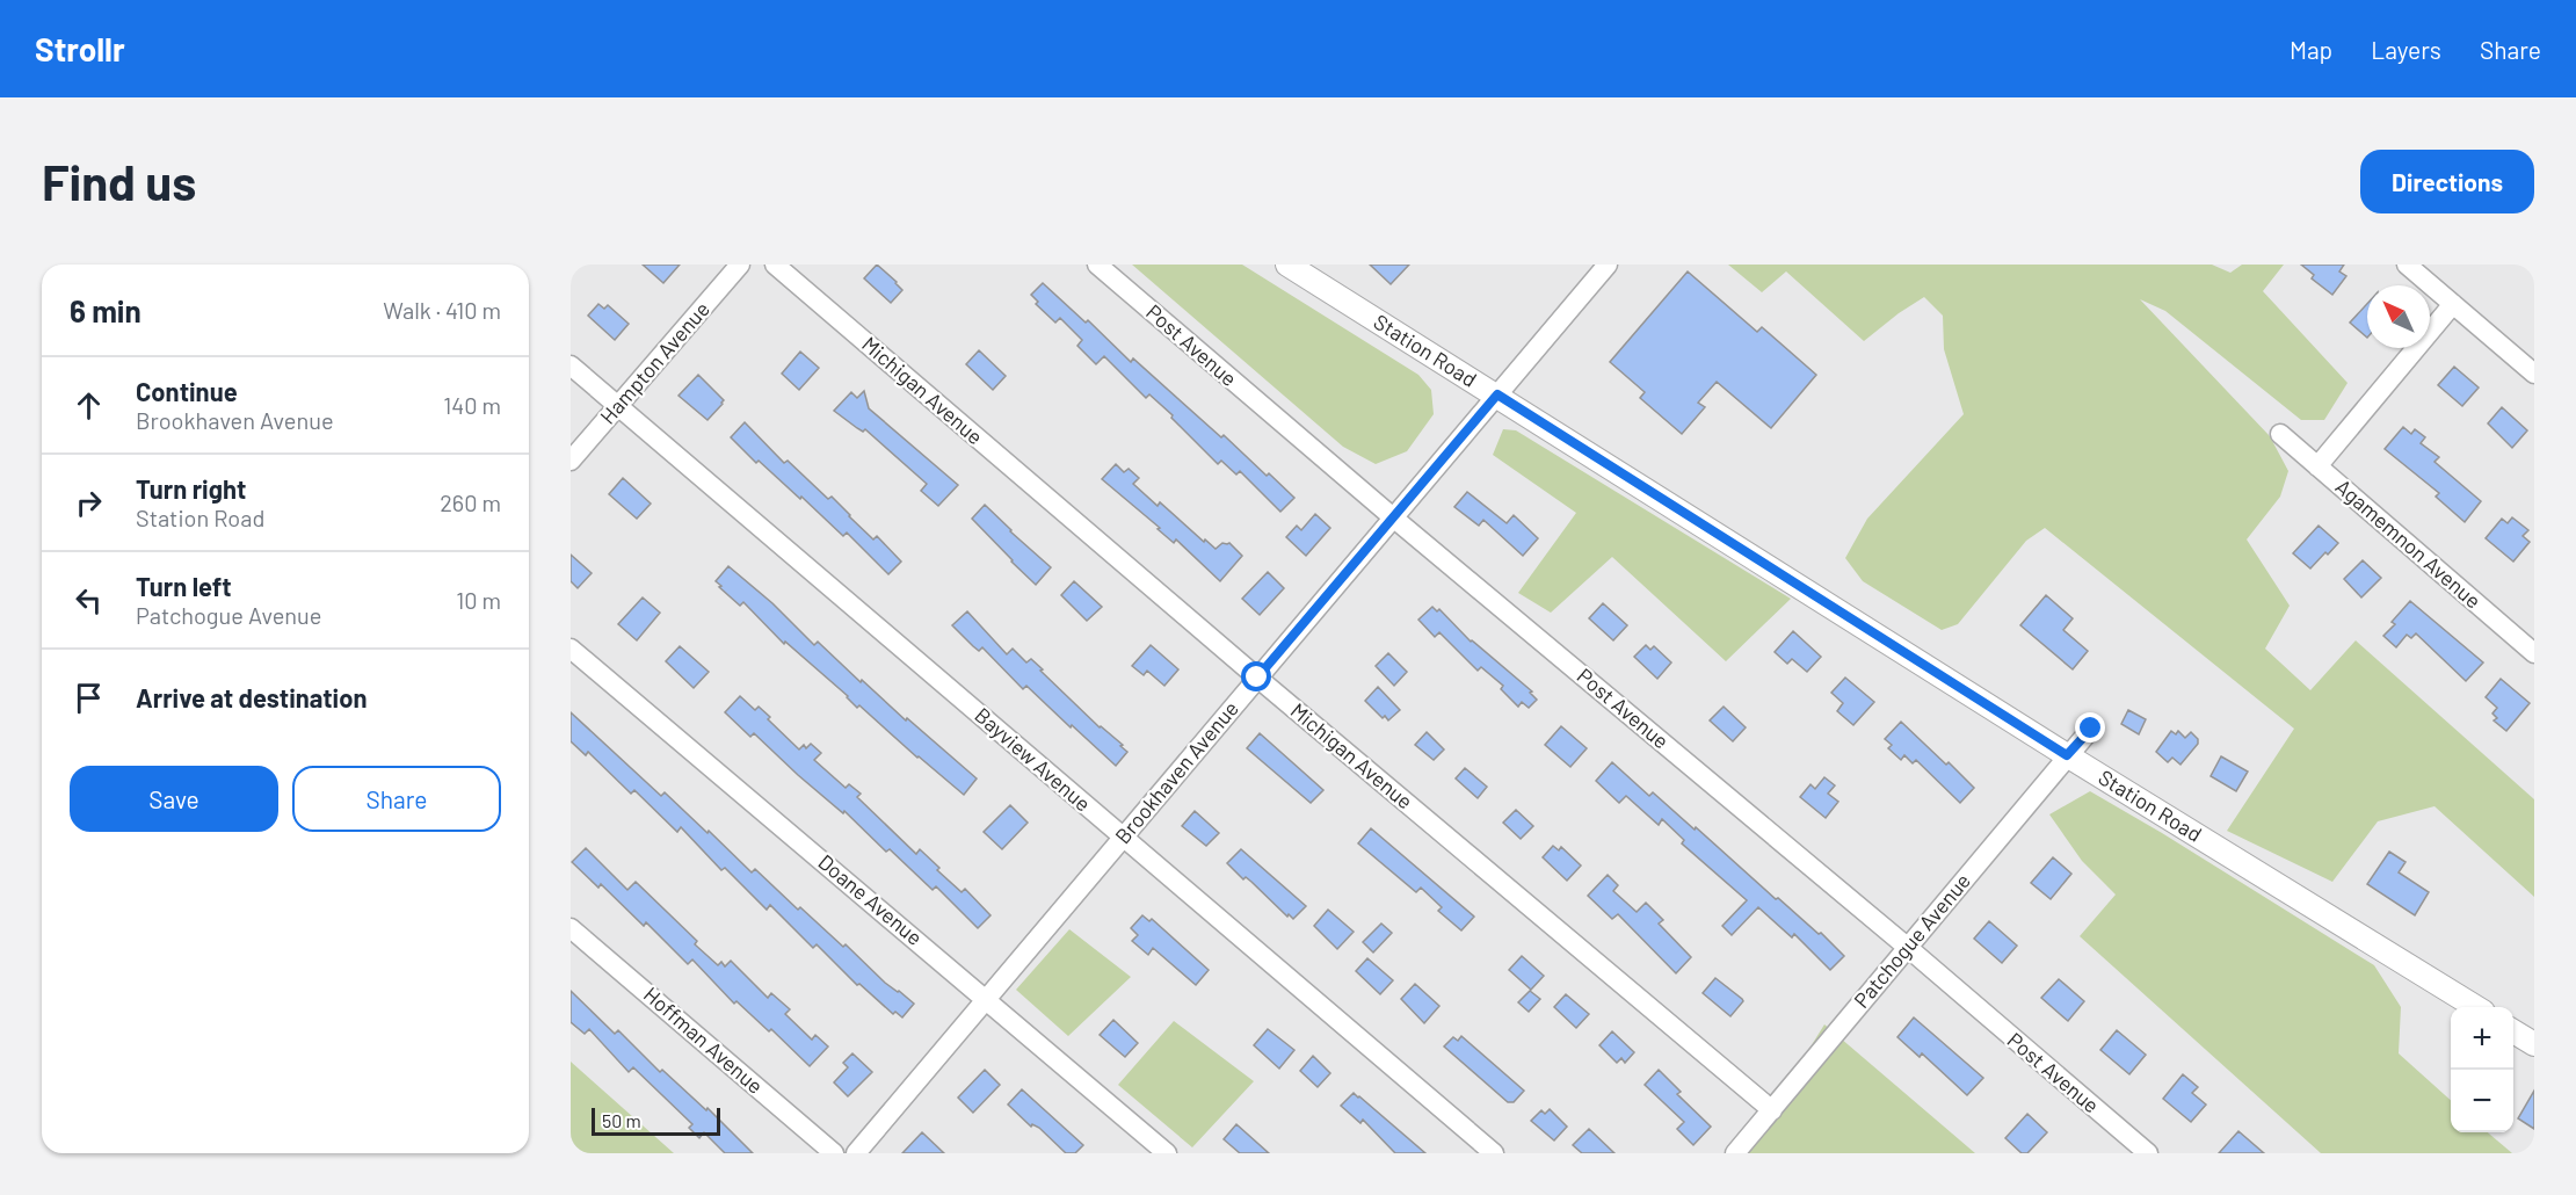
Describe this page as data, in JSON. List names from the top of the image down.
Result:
{
  "streets": {
    "main road": ["Station Road"],
    "street": [
      "Post Avenue",
      "Hampton Avenue",
      "Michigan Avenue",
      "Agamemnon Avenue",
      "Bayview Avenue",
      "Brookhaven Avenue",
      "Doane Avenue",
      "Patchogue Avenue",
      "Hoffman Avenue"
    ]
  },
  "crossings": [
    ["Post Avenue", "Brookhaven Avenue"],
    ["Post Avenue", "Patchogue Avenue"],
    ["Station Road", "Brookhaven Avenue"],
    ["Station Road", "Patchogue Avenue"],
    ["Hampton Avenue", "Bayview Avenue"],
    ["Michigan Avenue", "Brookhaven Avenue"],
    ["Michigan Avenue", "Patchogue Avenue"],
    ["Bayview Avenue", "Brookhaven Avenue"],
    ["Brookhaven Avenue", "Doane Avenue"]
  ],
  "scale_bar": "50 m",
  "north": "top left",
  "page": {
    "header": "Strollr",
    "nav": ["Map", "Layers", "Share"],
    "buttons": [
      "Directions",
      ["Save", "Share"]
    ],
    "title": "Find us",
    "heading": ["6 min", "Walk · 410 m"],
    "list": [
      ["Continue", "Brookhaven Avenue", "140 m"],
      ["Turn right", "Station Road", "260 m"],
      ["Turn left", "Patchogue Avenue", "10 m"],
      "Arrive at destination"
    ],
    "map_buttons": ["+", "−"],
    "scale": "50 m"
  }
}
